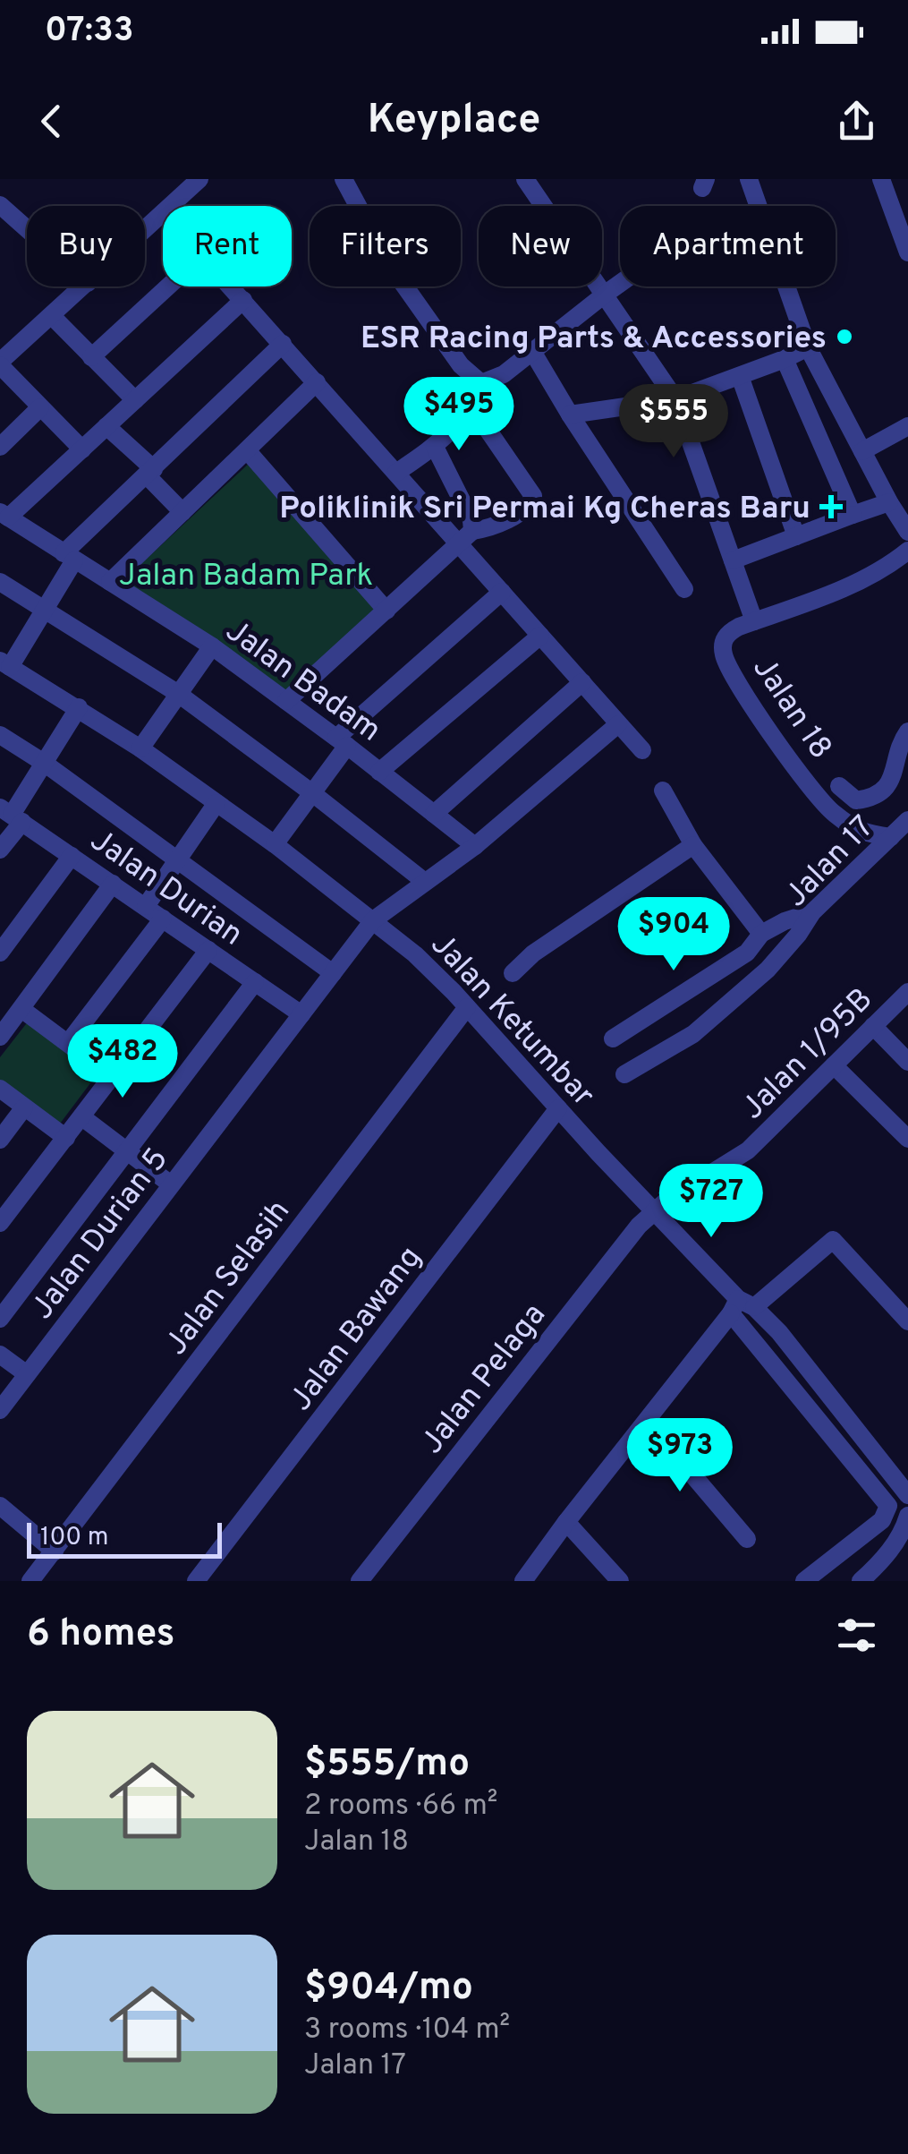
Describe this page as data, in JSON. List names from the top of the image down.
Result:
{
  "streets": {
    "street": [
      "Jalan Badam",
      "Jalan 18",
      "Jalan 17",
      "Jalan Durian",
      "Jalan Ketumbar",
      "Jalan 1/95B",
      "Jalan Durian 5",
      "Jalan Selasih",
      "Jalan Bawang",
      "Jalan Pelaga"
    ]
  },
  "crossings": [
    ["Jalan Badam", "Jalan Durian 5"],
    ["Jalan 18", "Jalan 17"],
    ["Jalan Durian", "Jalan Durian 5"],
    ["Jalan Ketumbar", "Jalan 1/95B"],
    ["Jalan Ketumbar", "Jalan Durian 5"],
    ["Jalan Ketumbar", "Jalan Selasih"],
    ["Jalan Ketumbar", "Jalan Bawang"],
    ["Jalan Ketumbar", "Jalan Pelaga"],
    ["Jalan 1/95B", "Jalan Pelaga"]
  ],
  "parks": ["Jalan Badam Park"],
  "places": {
    "other": ["ESR Racing Parts & Accessories"],
    "health": ["Poliklinik Sri Permai Kg Cheras Baru"]
  },
  "scale_bar": "100 m",
  "page": {
    "status": "07:33",
    "header": "Keyplace",
    "chip": [
      "Buy",
      "Rent",
      "Filters",
      "New",
      "Apartment"
    ],
    "price": [
      "$495",
      "$555",
      "$904",
      "$482",
      "$727",
      "$973"
    ],
    "scale": "100 m",
    "heading": "6 homes",
    "list": [
      {
        "name": "$555/mo",
        "note": "2 rooms · 66 m² · Jalan 18"
      },
      {
        "name": "$904/mo",
        "note": "3 rooms · 104 m² · Jalan 17"
      }
    ]
  }
}
